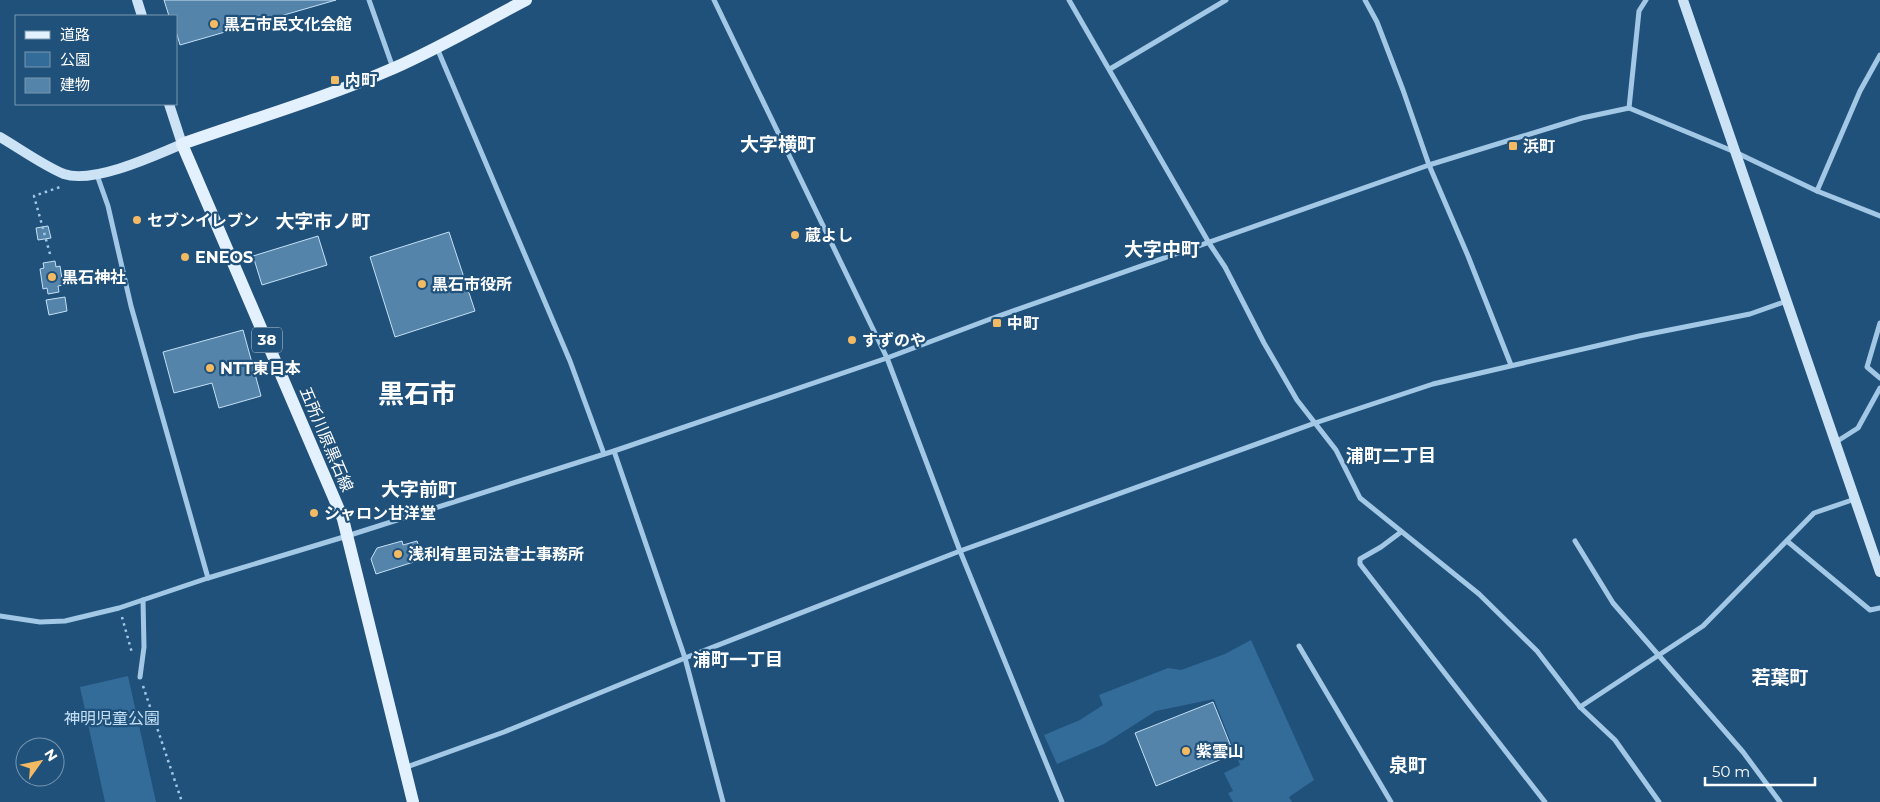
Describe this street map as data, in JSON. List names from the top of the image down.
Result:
{
  "streets": {
    "main road": ["38", "五所川原黒石線"]
  },
  "districts": [
    "大字横町",
    "大字市ノ町",
    "大字中町",
    "黒石市",
    "浦町二丁目",
    "大字前町",
    "浦町一丁目",
    "若葉町",
    "泉町"
  ],
  "parks": ["神明児童公園"],
  "places": {
    "other": [
      "黒石市民文化会館",
      "セブンイレブン",
      "蔵よし",
      "ENEOS",
      "黒石神社",
      "黒石市役所",
      "すずのや",
      "NTT東日本",
      "シャロン甘洋堂",
      "浅利有里司法書士事務所",
      "紫雲山"
    ],
    "transit": ["内町", "浜町", "中町"]
  },
  "legend": ["道路", "公園", "建物"],
  "scale_bar": "50 m",
  "north": "top right"
}
